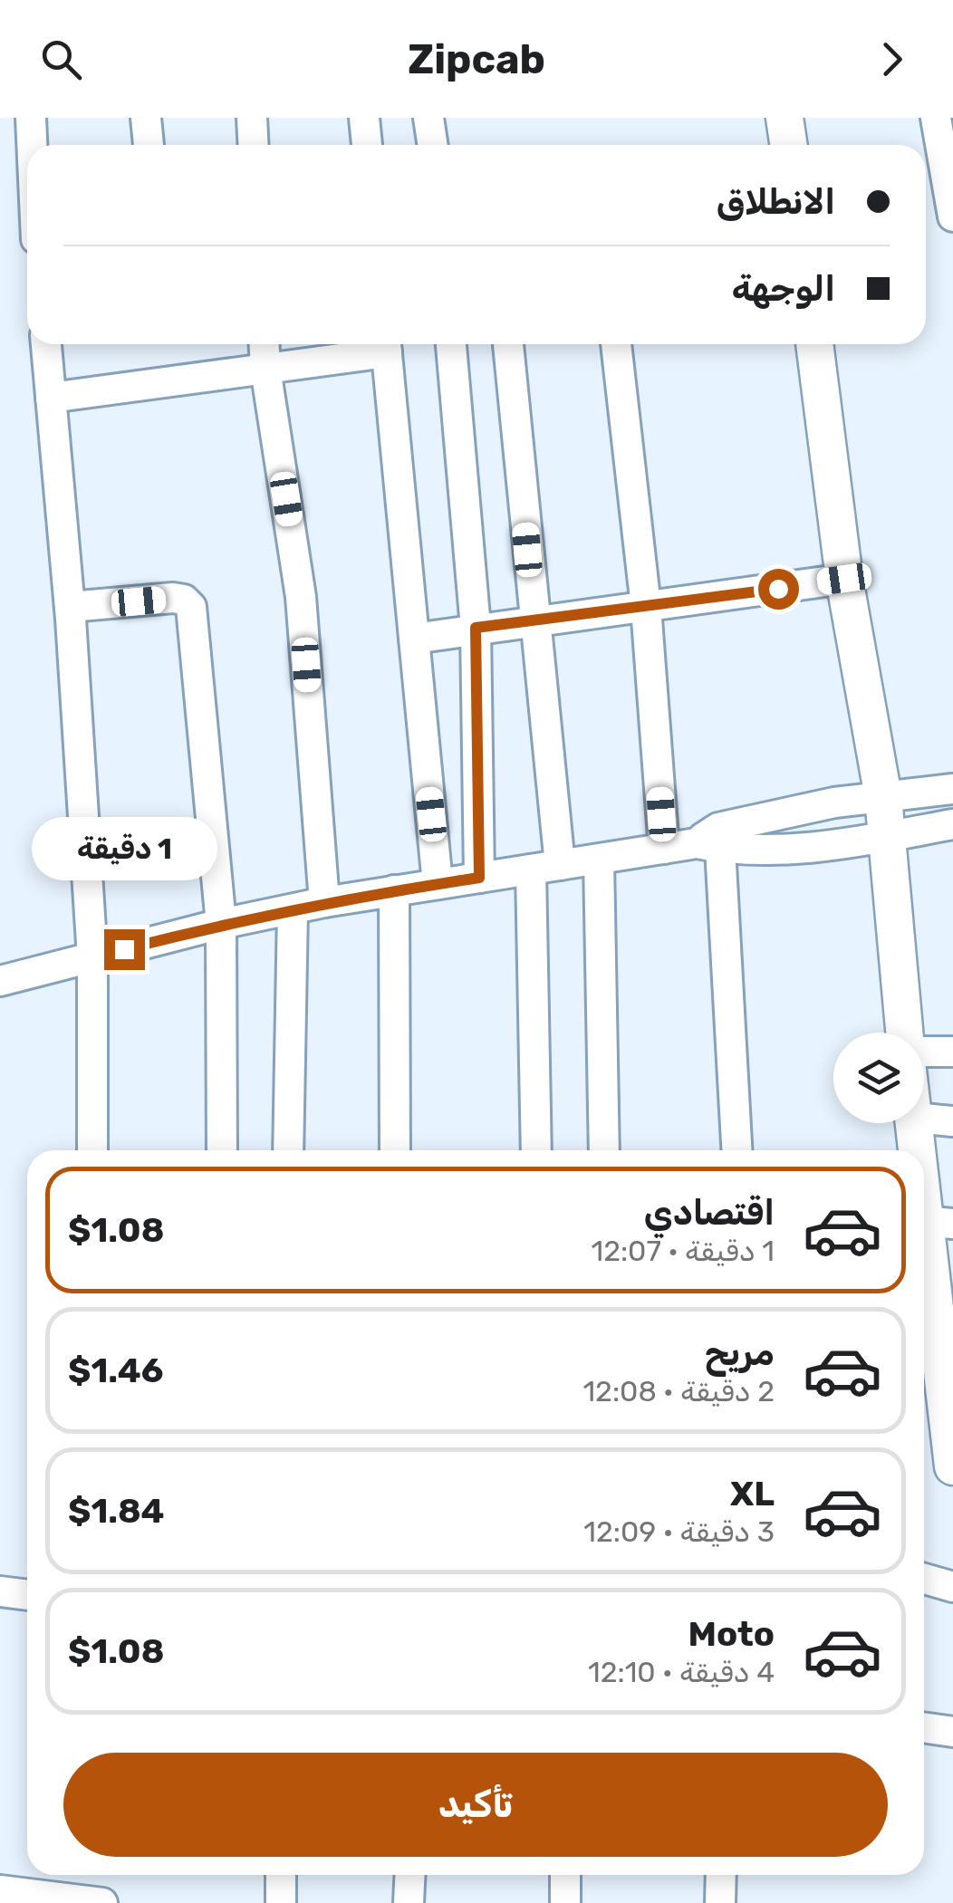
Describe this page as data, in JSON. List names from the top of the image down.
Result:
{
  "page": {
    "header": "Zipcab",
    "banner": ["الانطلاق", "الوجهة"],
    "bubble": "1 دقيقة",
    "list": [
      {
        "name": "اقتصادي",
        "note": "1 دقيقة · 12:07",
        "value": "$1.08"
      },
      {
        "name": "مريح",
        "note": "2 دقيقة · 12:08",
        "value": "$1.46"
      },
      {
        "name": "XL",
        "note": "3 دقيقة · 12:09",
        "value": "$1.84"
      },
      {
        "name": "Moto",
        "note": "4 دقيقة · 12:10",
        "value": "$1.08"
      }
    ],
    "buttons": "تأكيد"
  }
}
